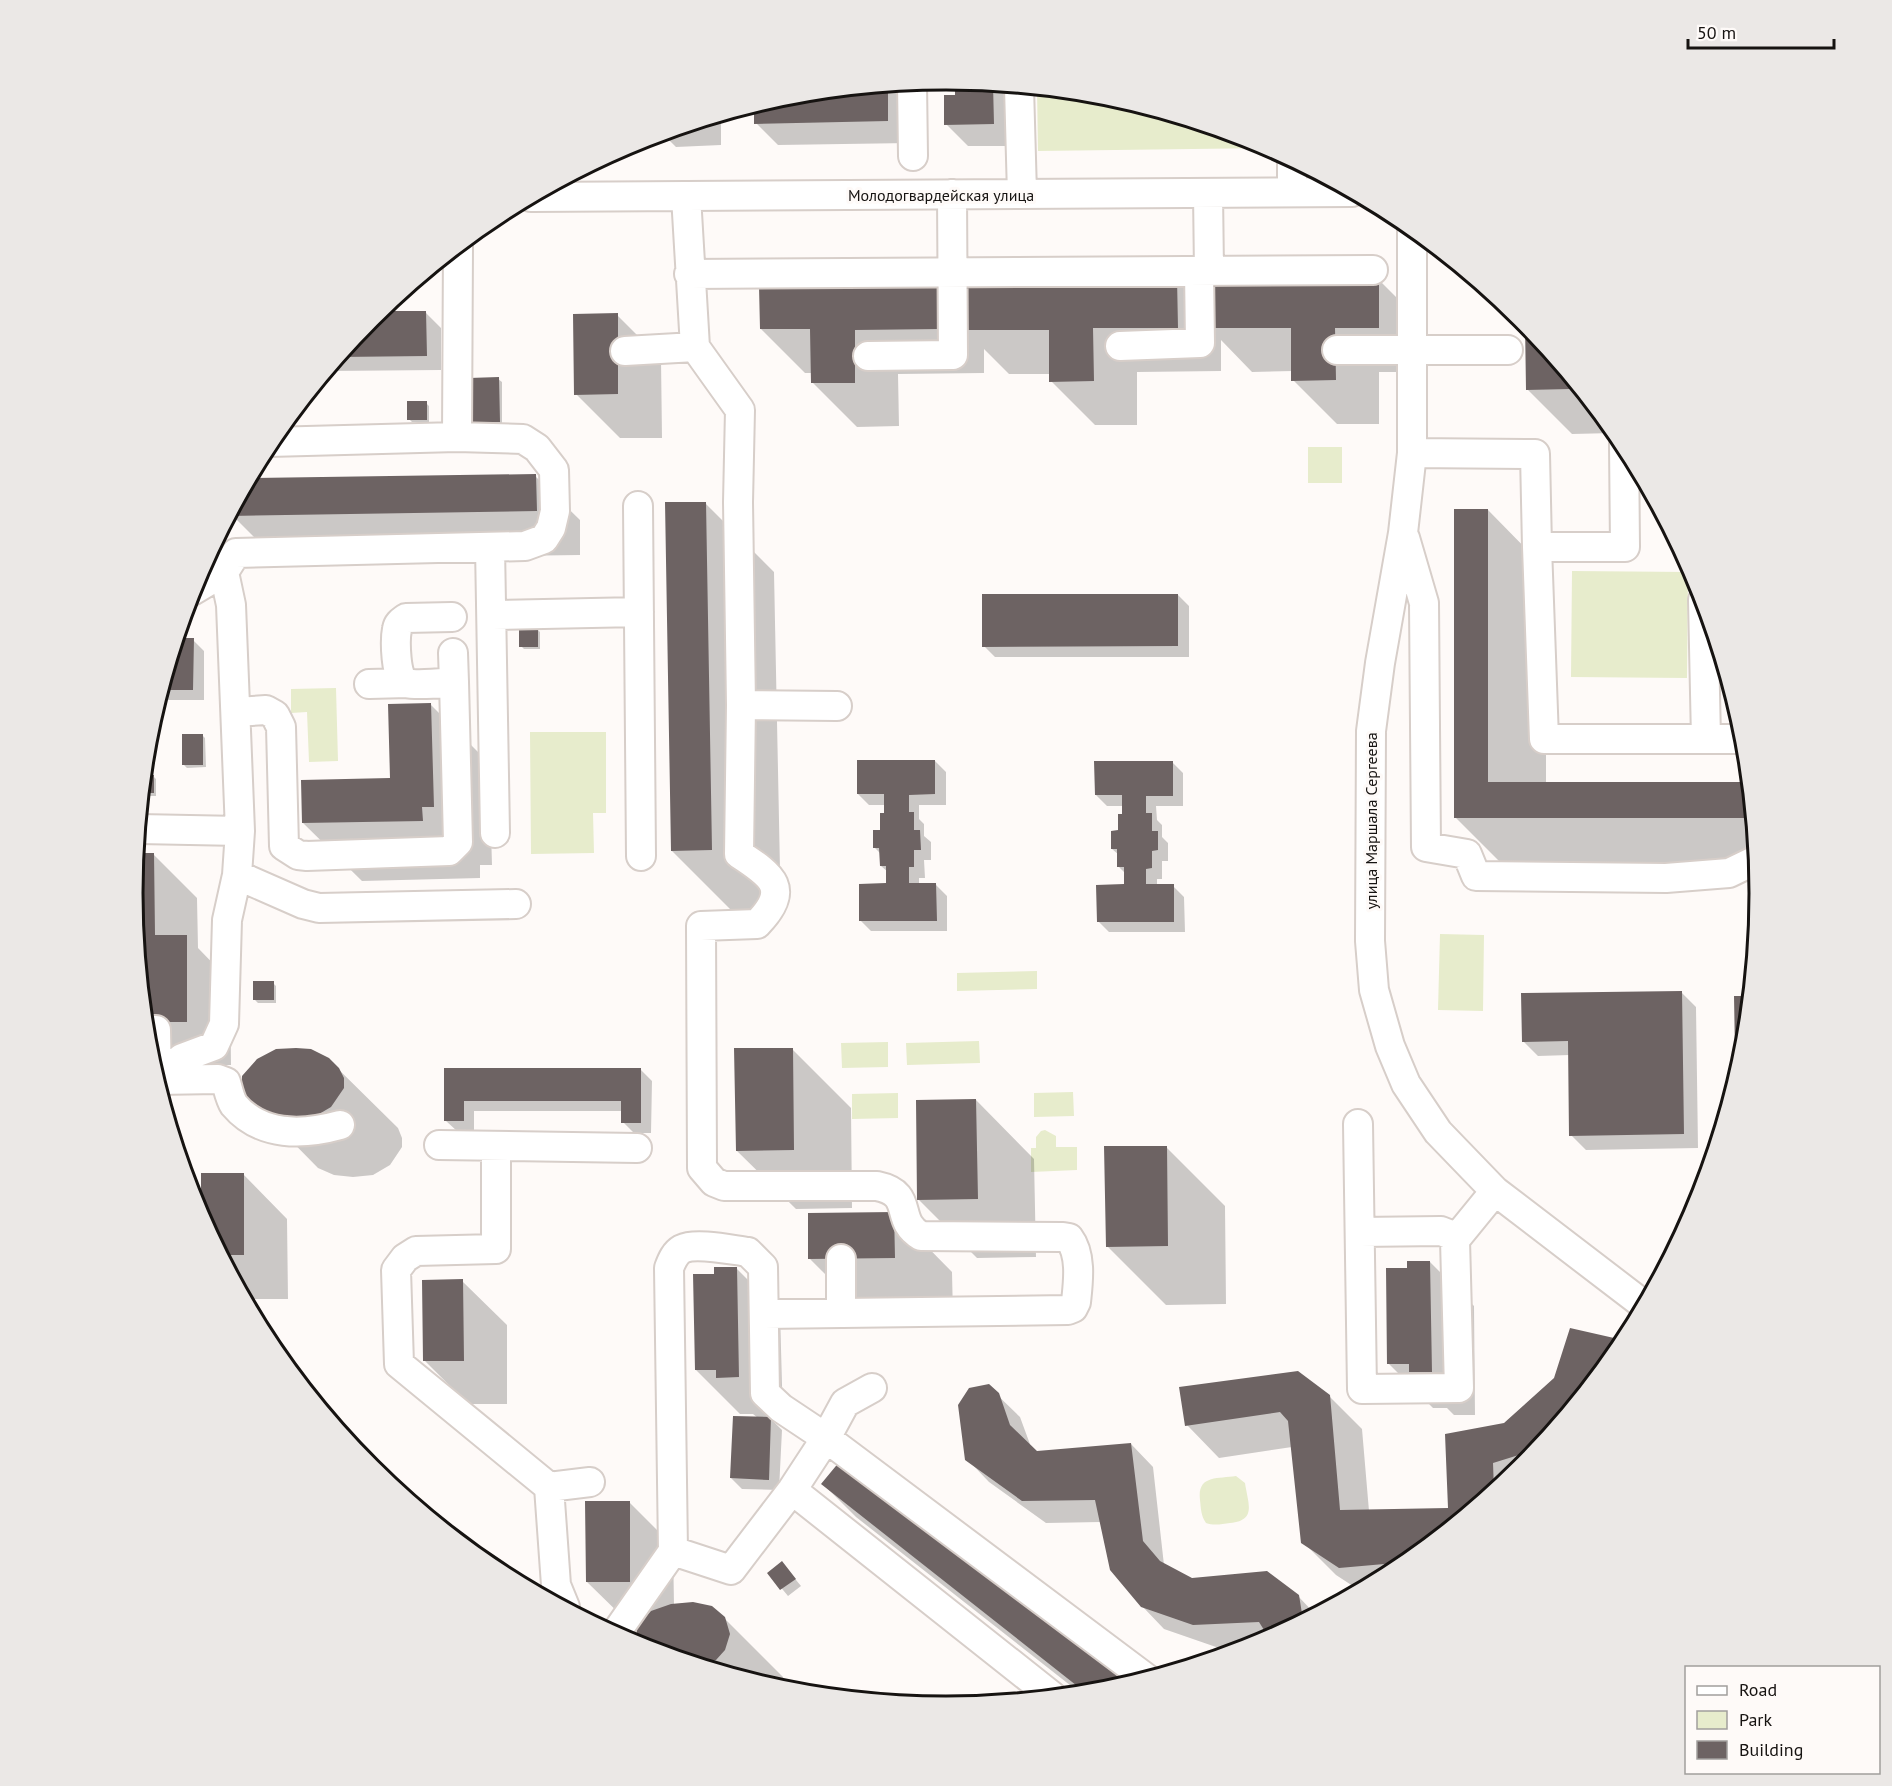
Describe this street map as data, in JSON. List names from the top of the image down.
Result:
{
  "streets": {
    "street": ["Молодогвардейская улица", "улица Маршала Сергеева"]
  },
  "legend": ["Road", "Park", "Building"],
  "scale_bar": "50 m"
}
